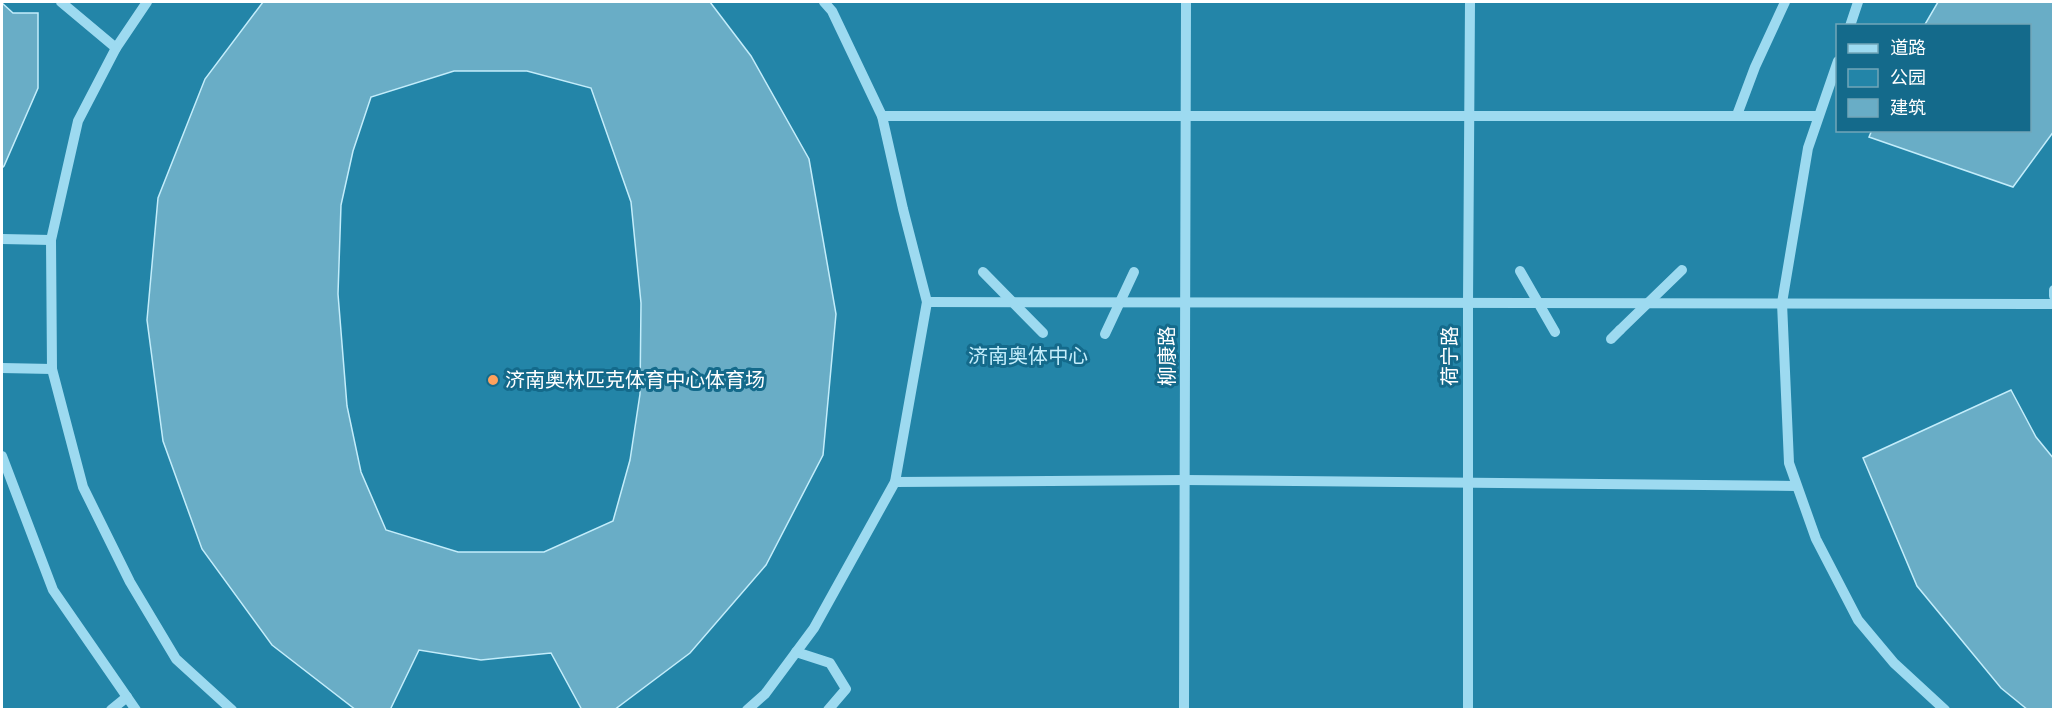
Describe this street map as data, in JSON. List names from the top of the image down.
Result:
{
  "streets": {
    "street": ["柳康路", "荷宁路"]
  },
  "parks": ["济南奥体中心"],
  "places": ["济南奥林匹克体育中心体育场"],
  "legend": ["道路", "公园", "建筑"]
}
